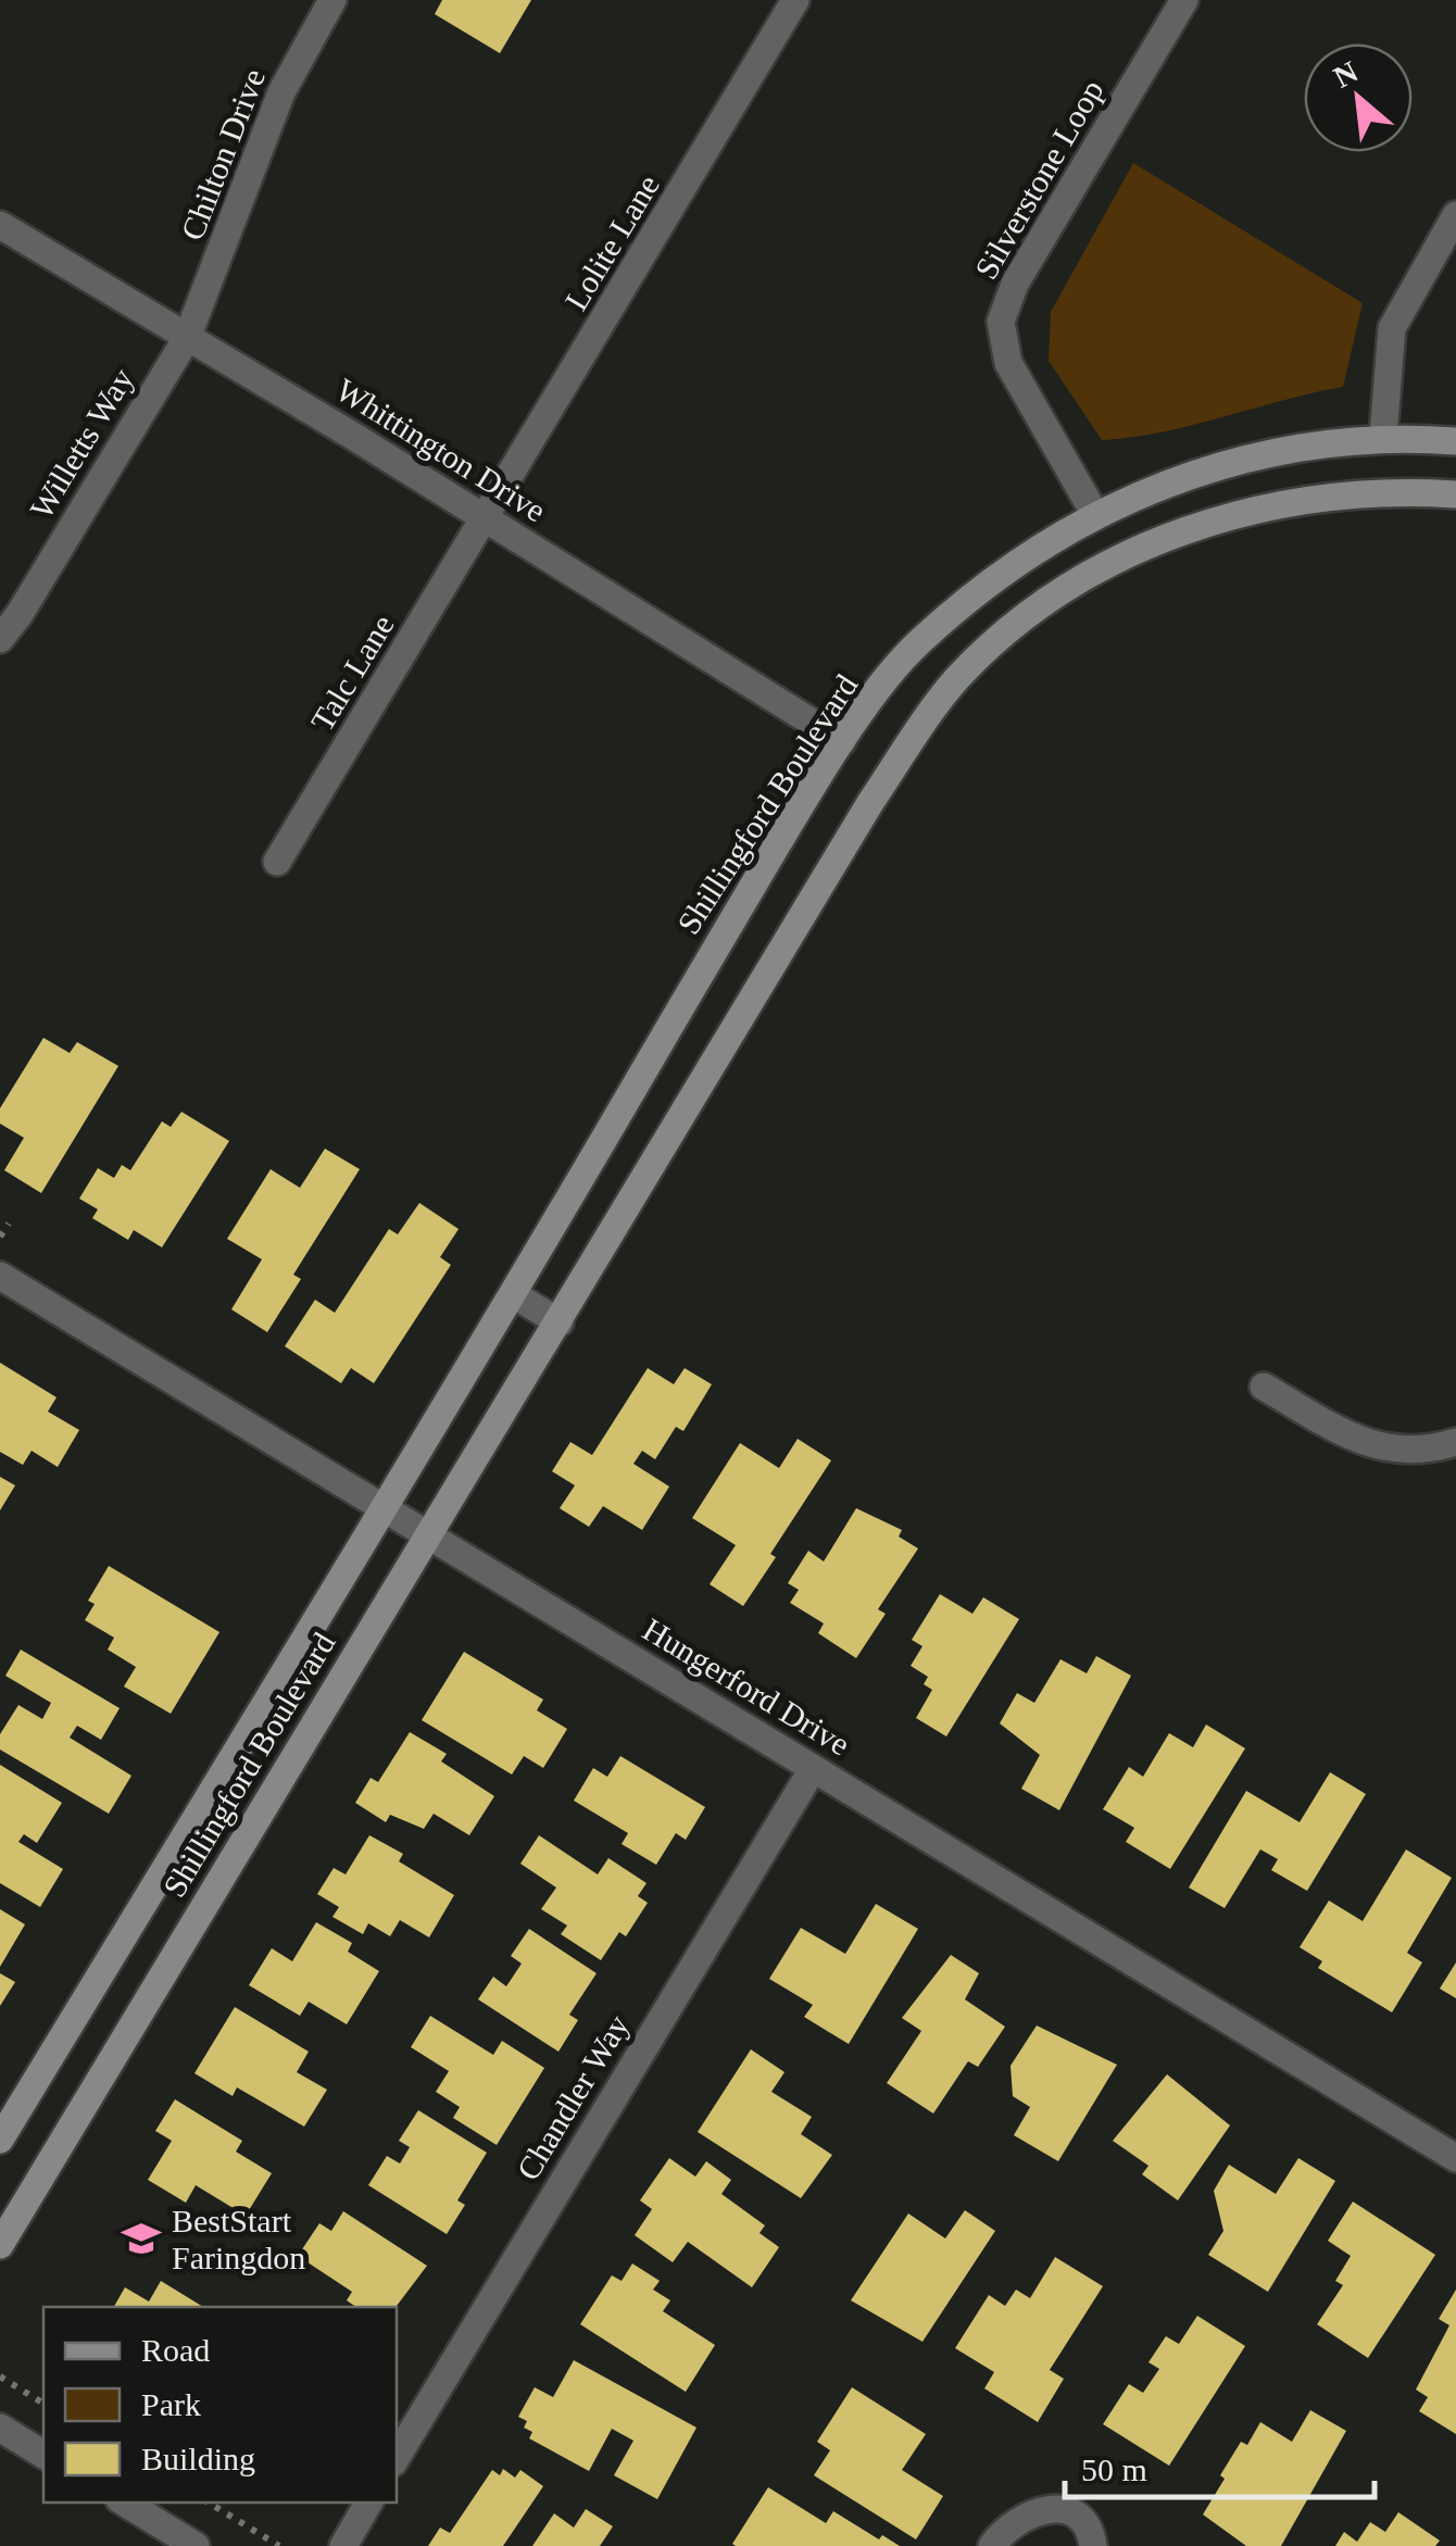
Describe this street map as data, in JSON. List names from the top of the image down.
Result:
{
  "streets": {
    "street": [
      "Chilton Drive",
      "Silverstone Loop",
      "Lolite Lane",
      "Willetts Way",
      "Whittington Drive",
      "Talc Lane",
      "Shillingford Boulevard",
      "Hungerford Drive",
      "Chandler Way"
    ]
  },
  "crossings": [
    ["Chilton Drive", "Willetts Way"],
    ["Chilton Drive", "Whittington Drive"],
    ["Silverstone Loop", "Shillingford Boulevard"],
    ["Lolite Lane", "Whittington Drive"],
    ["Lolite Lane", "Talc Lane"],
    ["Willetts Way", "Whittington Drive"],
    ["Whittington Drive", "Talc Lane"],
    ["Whittington Drive", "Shillingford Boulevard"],
    ["Shillingford Boulevard", "Hungerford Drive"],
    ["Hungerford Drive", "Chandler Way"]
  ],
  "places": {
    "school or university": ["BestStart Faringdon"]
  },
  "legend": ["Road", "Park", "Building"],
  "scale_bar": "50 m",
  "north": "top left"
}
